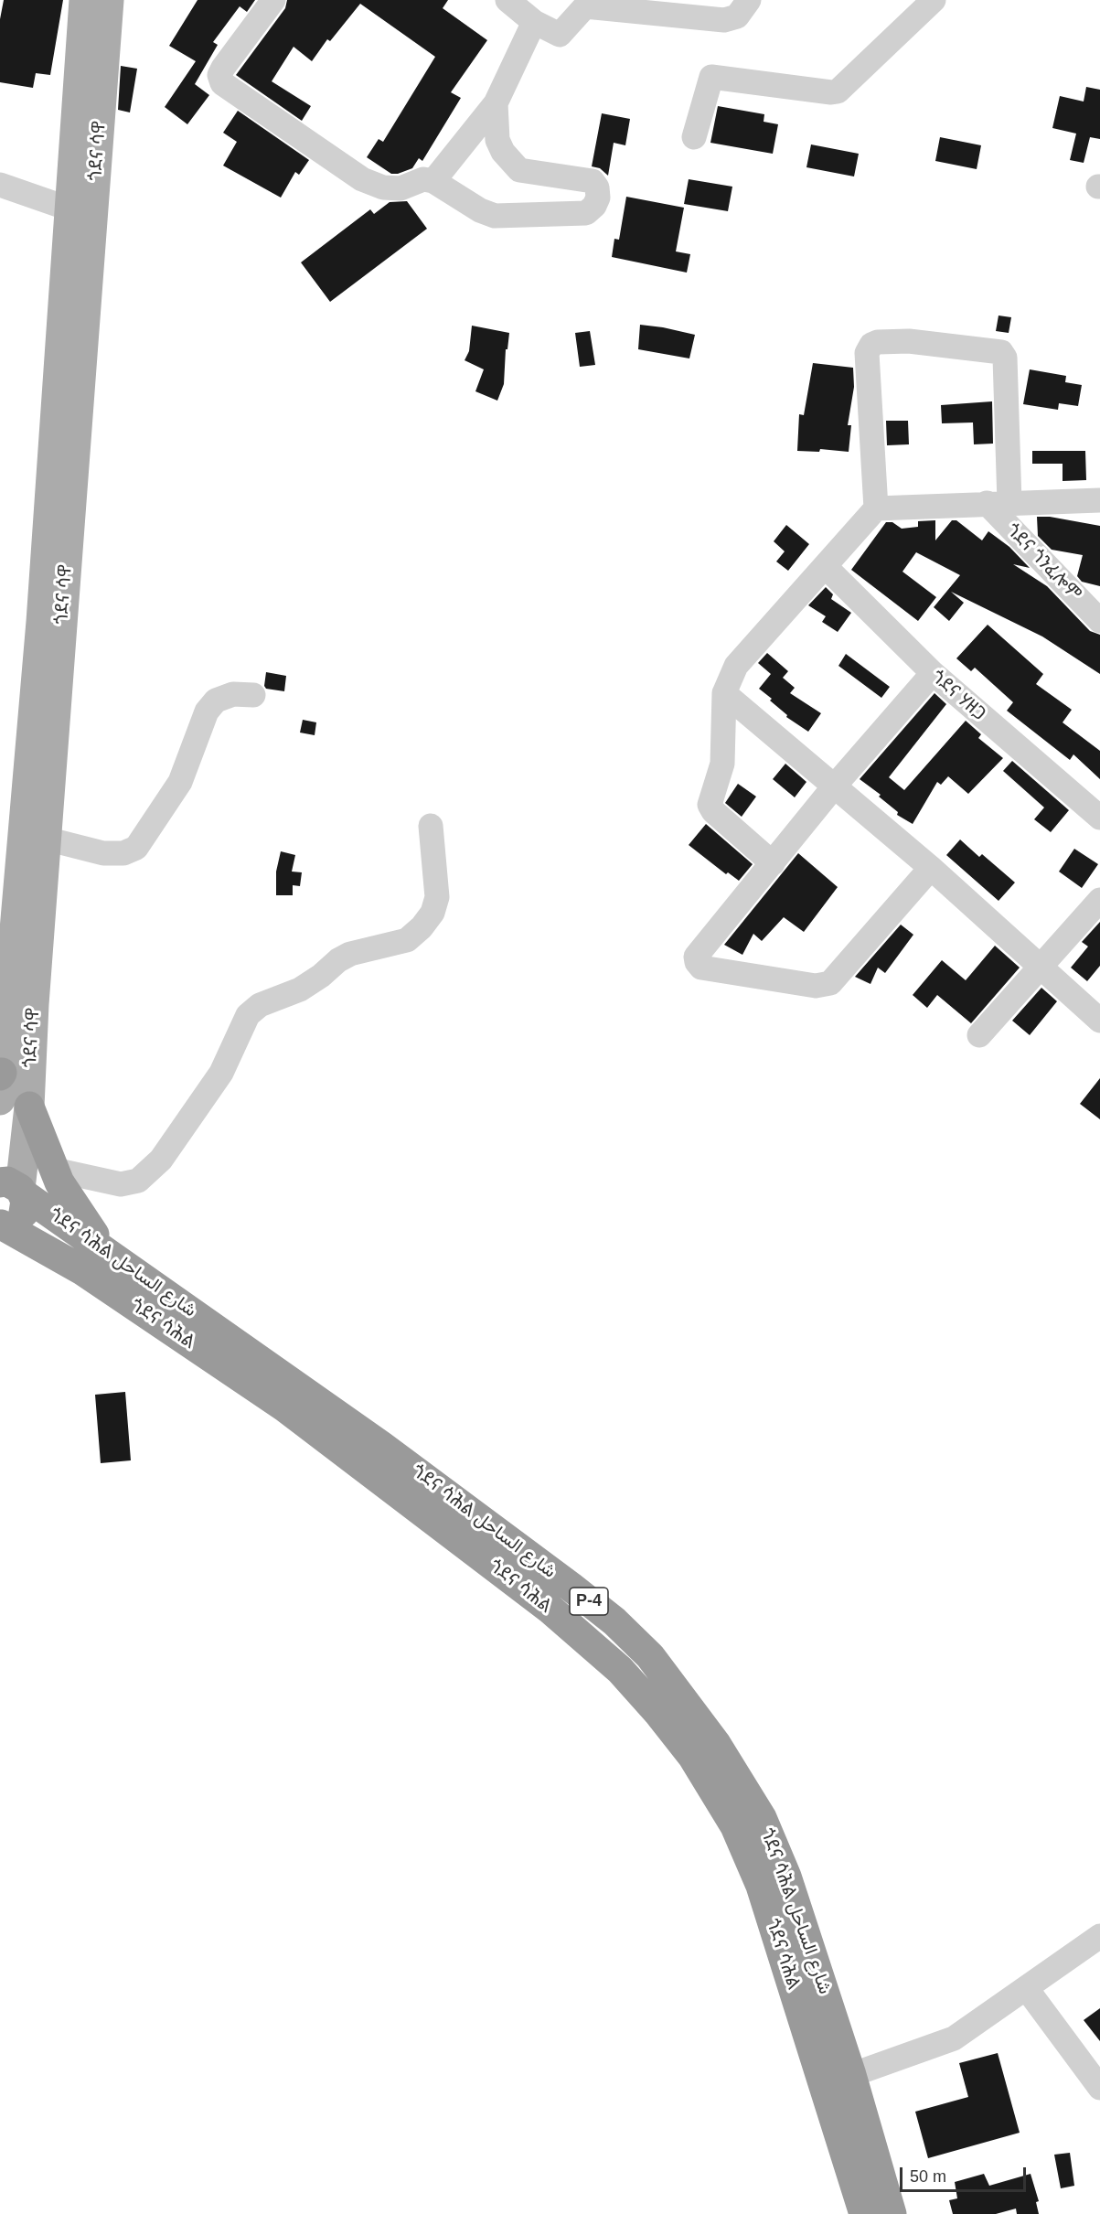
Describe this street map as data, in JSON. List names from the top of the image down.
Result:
{
  "streets": {
    "highway": ["ጎደና ሳሕል شارع الساحل", "ጎደና ሳሕል", "P-4"],
    "main road": ["ጎደና ሳዋ"],
    "street": ["ጎደና ጎንፈሎም", "ጎደና ሃዘጋ"]
  },
  "crossings": [
    ["ጎደና ሳዋ", "ጎደና ሳሕል شارع الساحل"],
    ["ጎደና ሳዋ", "ጎደና ሳሕል"],
    ["ጎደና ሳሕል شارع الساحل", "ጎደና ሳሕል"]
  ],
  "scale_bar": "50 m"
}
